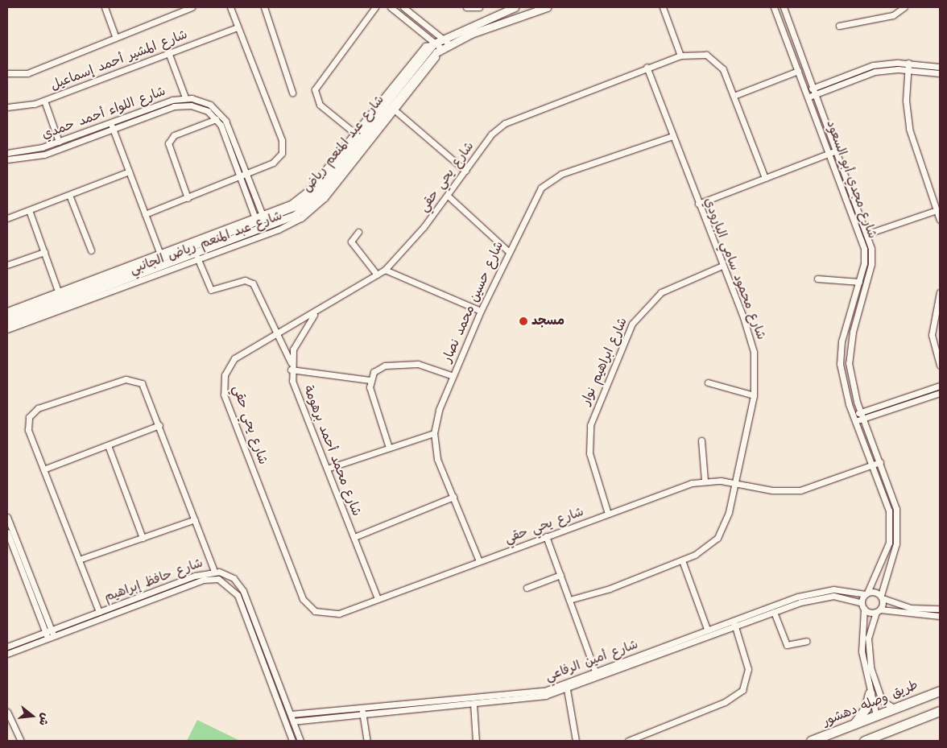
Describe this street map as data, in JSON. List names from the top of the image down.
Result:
{
  "streets": {
    "main road": ["طريق وصله دهشور"],
    "street": [
      "شارع المشير أحمد إسماعيل",
      "شارع اللواء أحمد حمدي",
      "شارع عبد المنعم رياض",
      "شارع يحي حقي",
      "شارع مجدي أبو السعود",
      "شارع عبد المنعم رياض الجانبي",
      "شارع محمود سامي البارودي",
      "شارع حسين محمد نصار",
      "شارع ابراهيم نوار",
      "شارع محمد أحمد برهومة",
      "شارع حافظ إبراهيم",
      "شارع أمين الرفاعي"
    ]
  },
  "crossings": [
    ["شارع اللواء أحمد حمدي", "شارع عبد المنعم رياض"],
    ["شارع اللواء أحمد حمدي", "شارع عبد المنعم رياض الجانبي"],
    ["شارع عبد المنعم رياض", "شارع عبد المنعم رياض الجانبي"],
    ["شارع يحي حقي", "شارع مجدي أبو السعود"],
    ["شارع يحي حقي", "شارع محمود سامي البارودي"],
    ["شارع يحي حقي", "شارع حسين محمد نصار"],
    ["شارع يحي حقي", "شارع ابراهيم نوار"],
    ["شارع يحي حقي", "شارع محمد أحمد برهومة"],
    ["شارع مجدي أبو السعود", "شارع أمين الرفاعي"],
    ["شارع محمود سامي البارودي", "شارع حسين محمد نصار"],
    ["شارع محمود سامي البارودي", "شارع ابراهيم نوار"],
    ["شارع حافظ إبراهيم", "شارع أمين الرفاعي"]
  ],
  "places": ["مسجد"],
  "north": "right"
}
